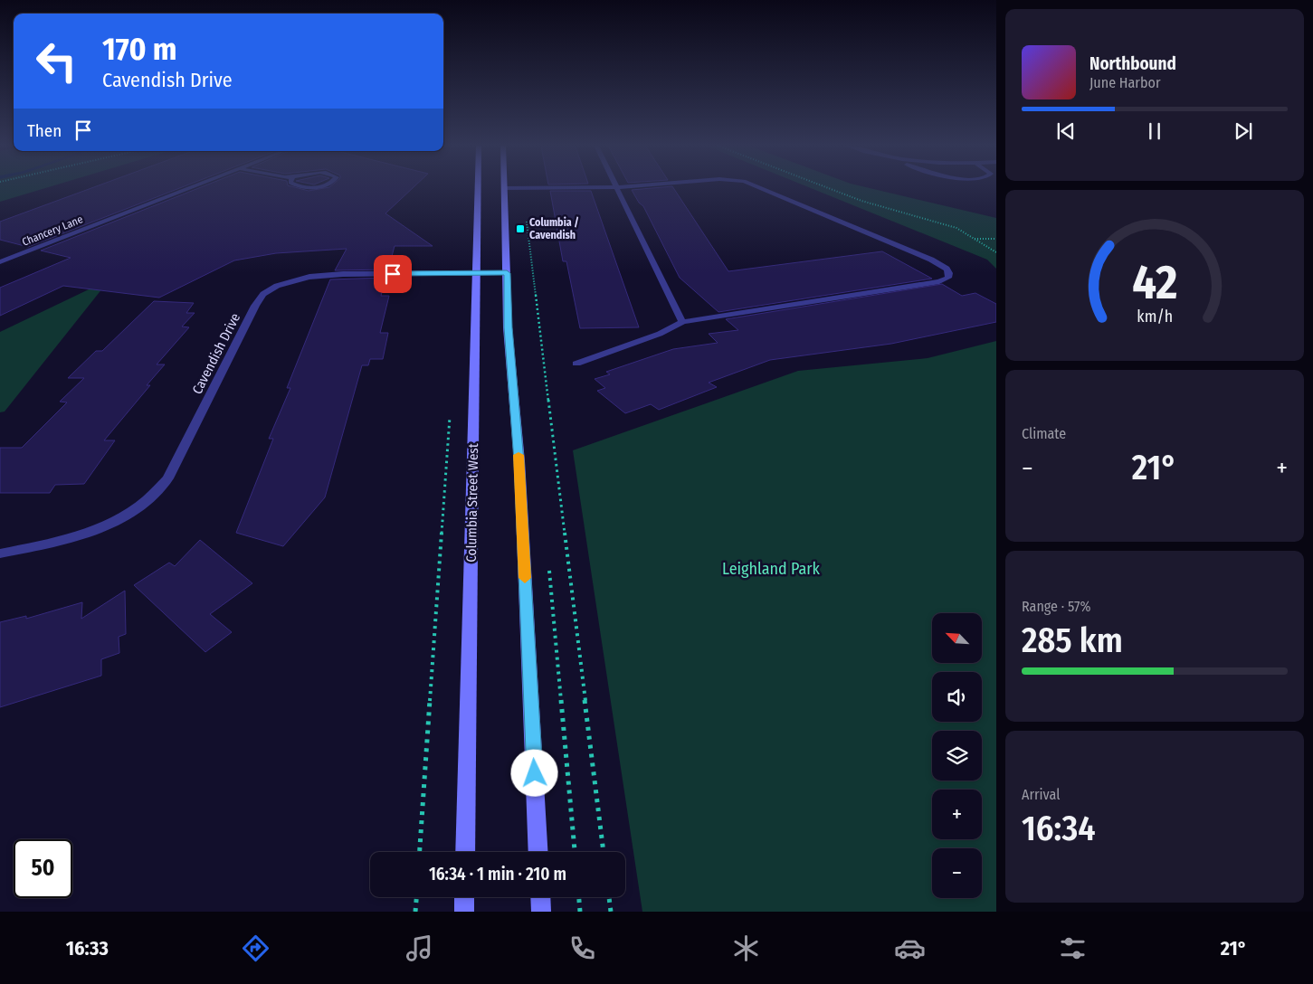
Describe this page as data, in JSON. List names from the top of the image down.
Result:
{
  "streets": {
    "main road": ["Columbia Street West"],
    "street": ["Chancery Lane", "Cavendish Drive"]
  },
  "crossings": [
    ["Cavendish Drive", "Columbia Street West"]
  ],
  "parks": ["Leighland Park"],
  "places": {
    "transit": ["Columbia / Cavendish"]
  },
  "north": "top left",
  "page": {
    "turn": ["170 m", "Cavendish Drive"],
    "song": ["Northbound", "June Harbor"],
    "then": "Then",
    "tile": [
      "Climate",
      ["Range · 57%", "285 km"],
      ["Arrival", "16:34"]
    ],
    "heat": ["−", "21°", "+"],
    "map_buttons": ["+", "−"],
    "limit": "50",
    "trip": "16:34 · 1 min · 210 m",
    "tabs": ["16:33", "21°"],
    "gauge": ["42", "km/h"]
  }
}
